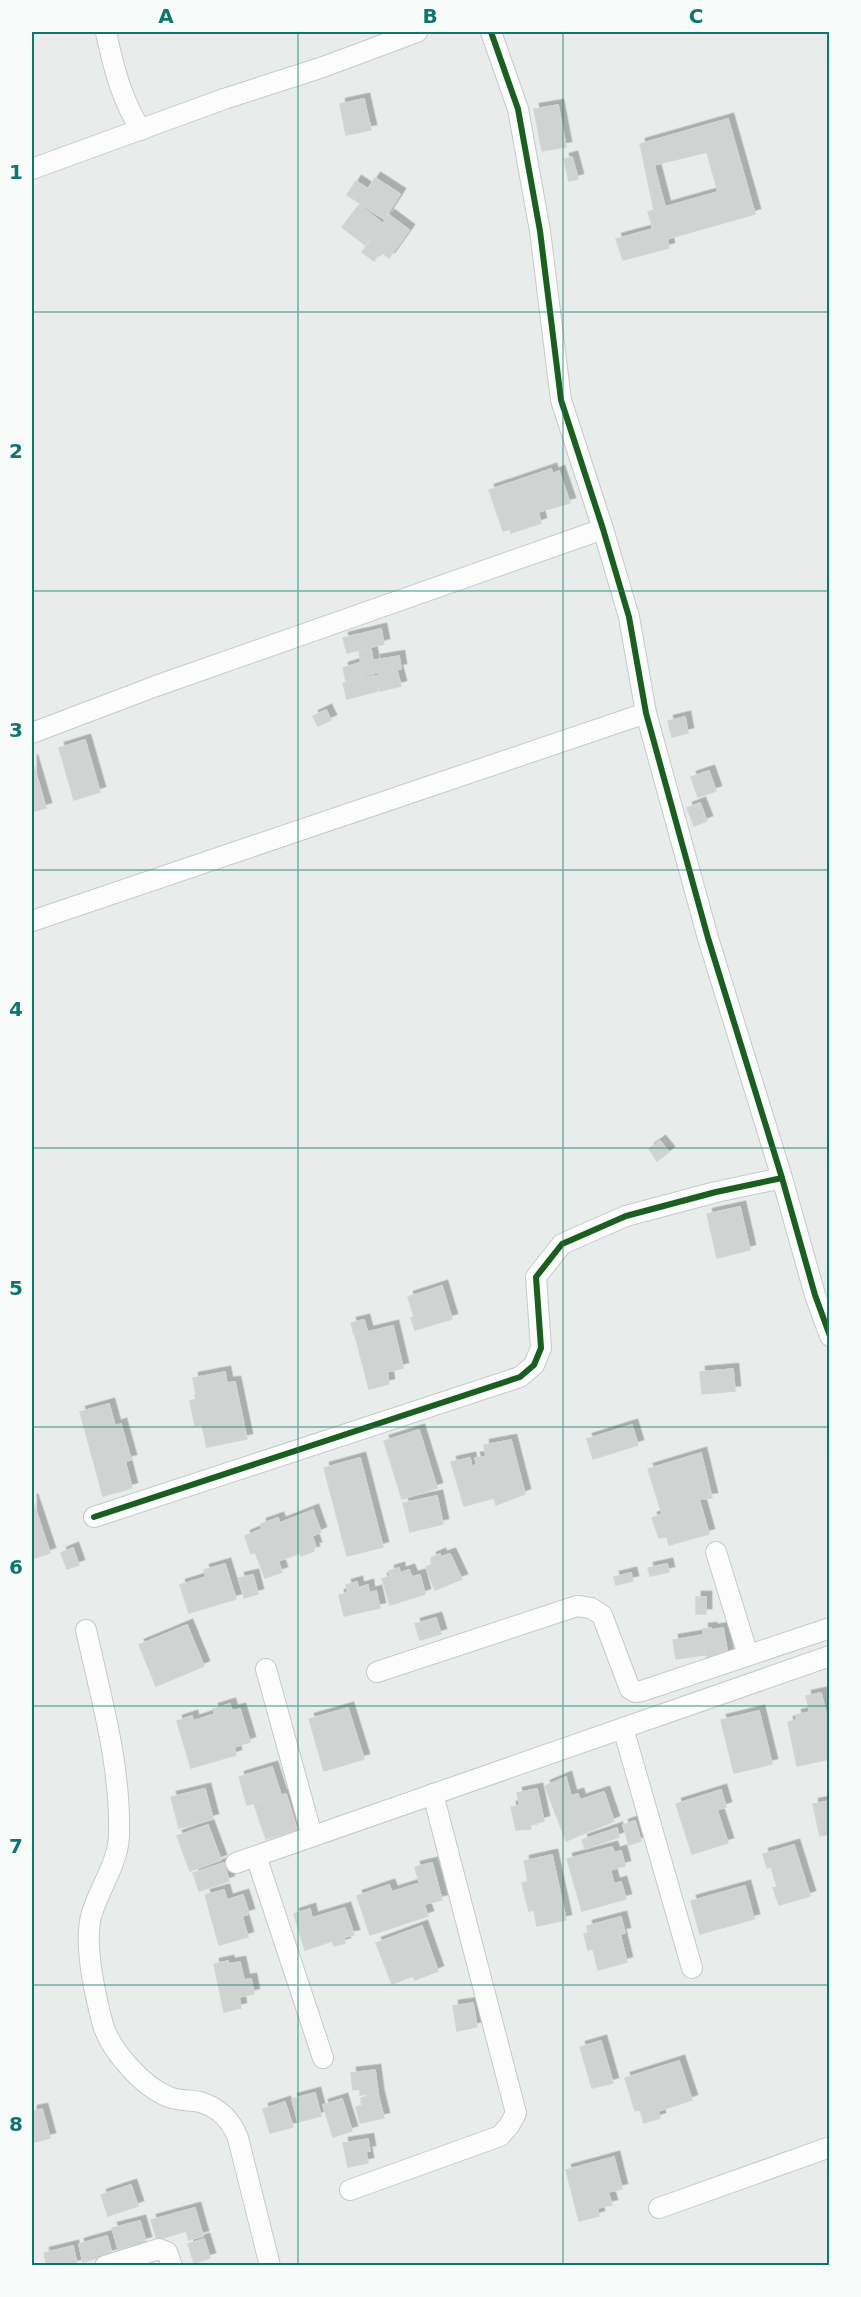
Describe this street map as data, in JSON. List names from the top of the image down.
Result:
{
  "grid": {
    "columns": ["A", "B", "C"],
    "rows": [
      "1",
      "2",
      "3",
      "4",
      "5",
      "6",
      "7",
      "8"
    ]
  }
}
